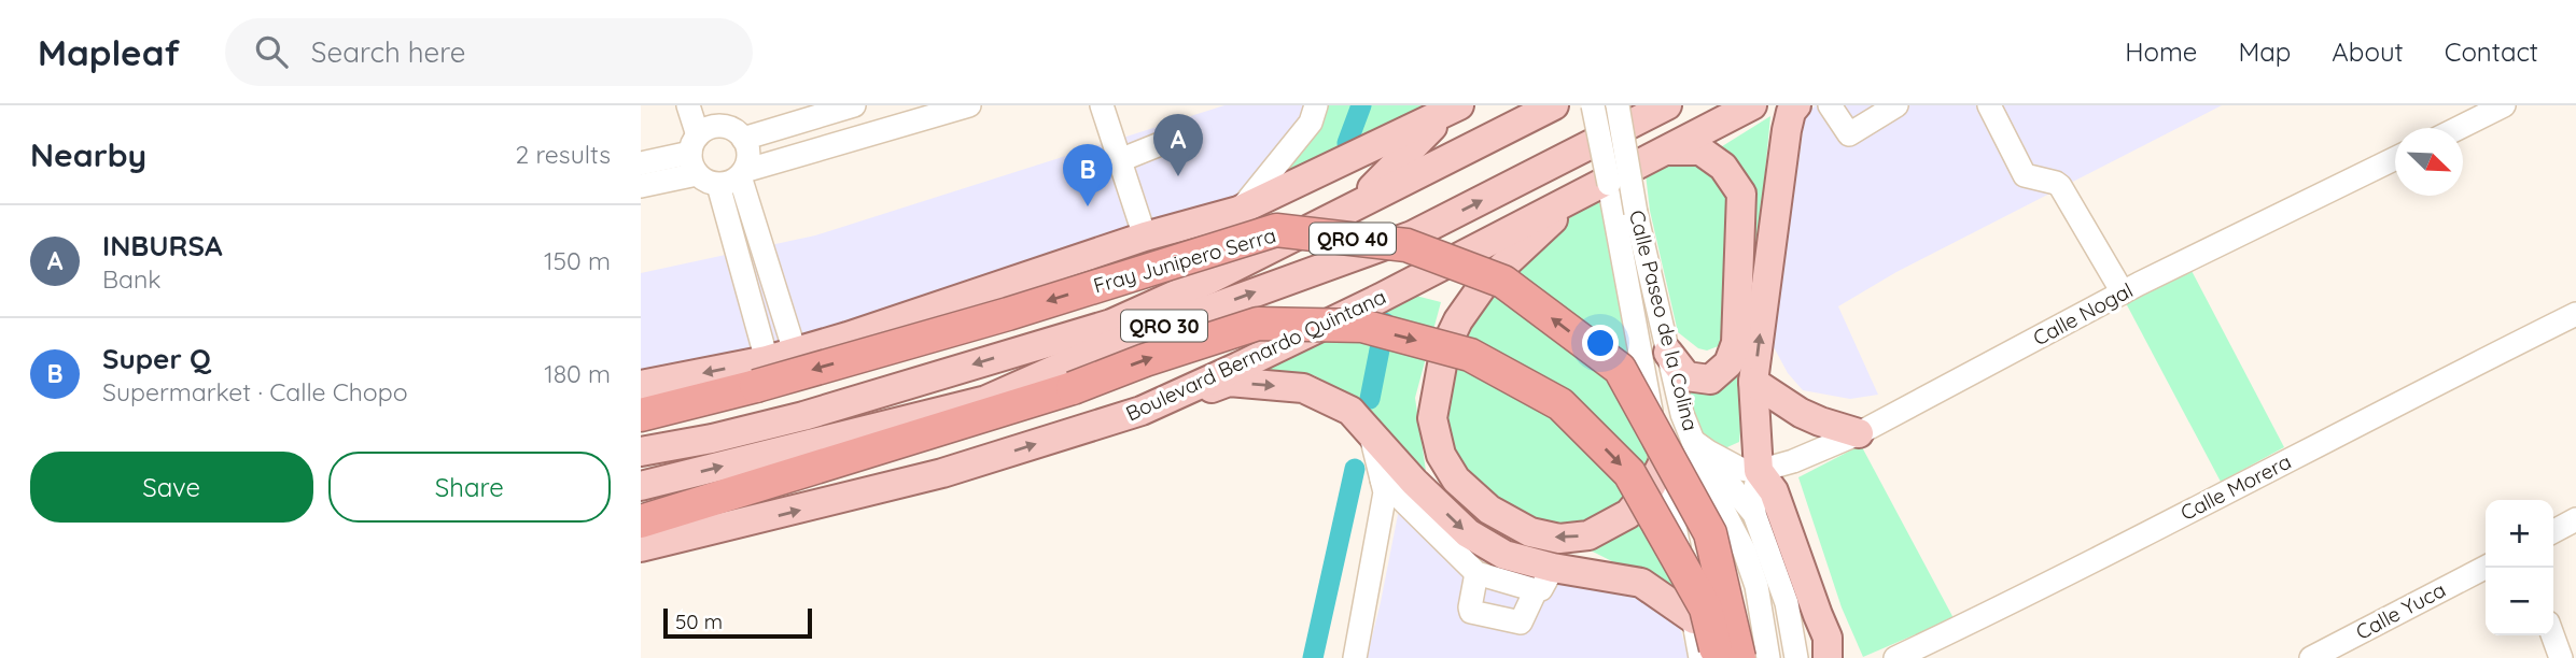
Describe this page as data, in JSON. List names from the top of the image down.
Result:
{
  "streets": {
    "highway": ["QRO 40", "Fray Junipero Serra"],
    "main road": ["QRO 30", "Boulevard Bernardo Quintana"],
    "street": [
      "Calle Nogal",
      "Calle Paseo de la Colina",
      "Calle Morera",
      "Calle Yuca"
    ]
  },
  "one_way": ["Fray Junipero Serra"],
  "scale_bar": "50 m",
  "north": "bottom right",
  "page": {
    "header": "Mapleaf",
    "search": "Search here",
    "nav": [
      "Home",
      "Map",
      "About",
      "Contact"
    ],
    "heading": ["Nearby", "2 results"],
    "pins": ["A", "B"],
    "list": [
      {
        "mark": "A",
        "name": "INBURSA",
        "note": "Bank",
        "value": "150 m"
      },
      {
        "mark": "B",
        "name": "Super Q",
        "note": "Supermarket · Calle Chopo",
        "value": "180 m"
      }
    ],
    "buttons": ["Save", "Share"],
    "map_buttons": ["+", "−"],
    "scale": "50 m"
  }
}
